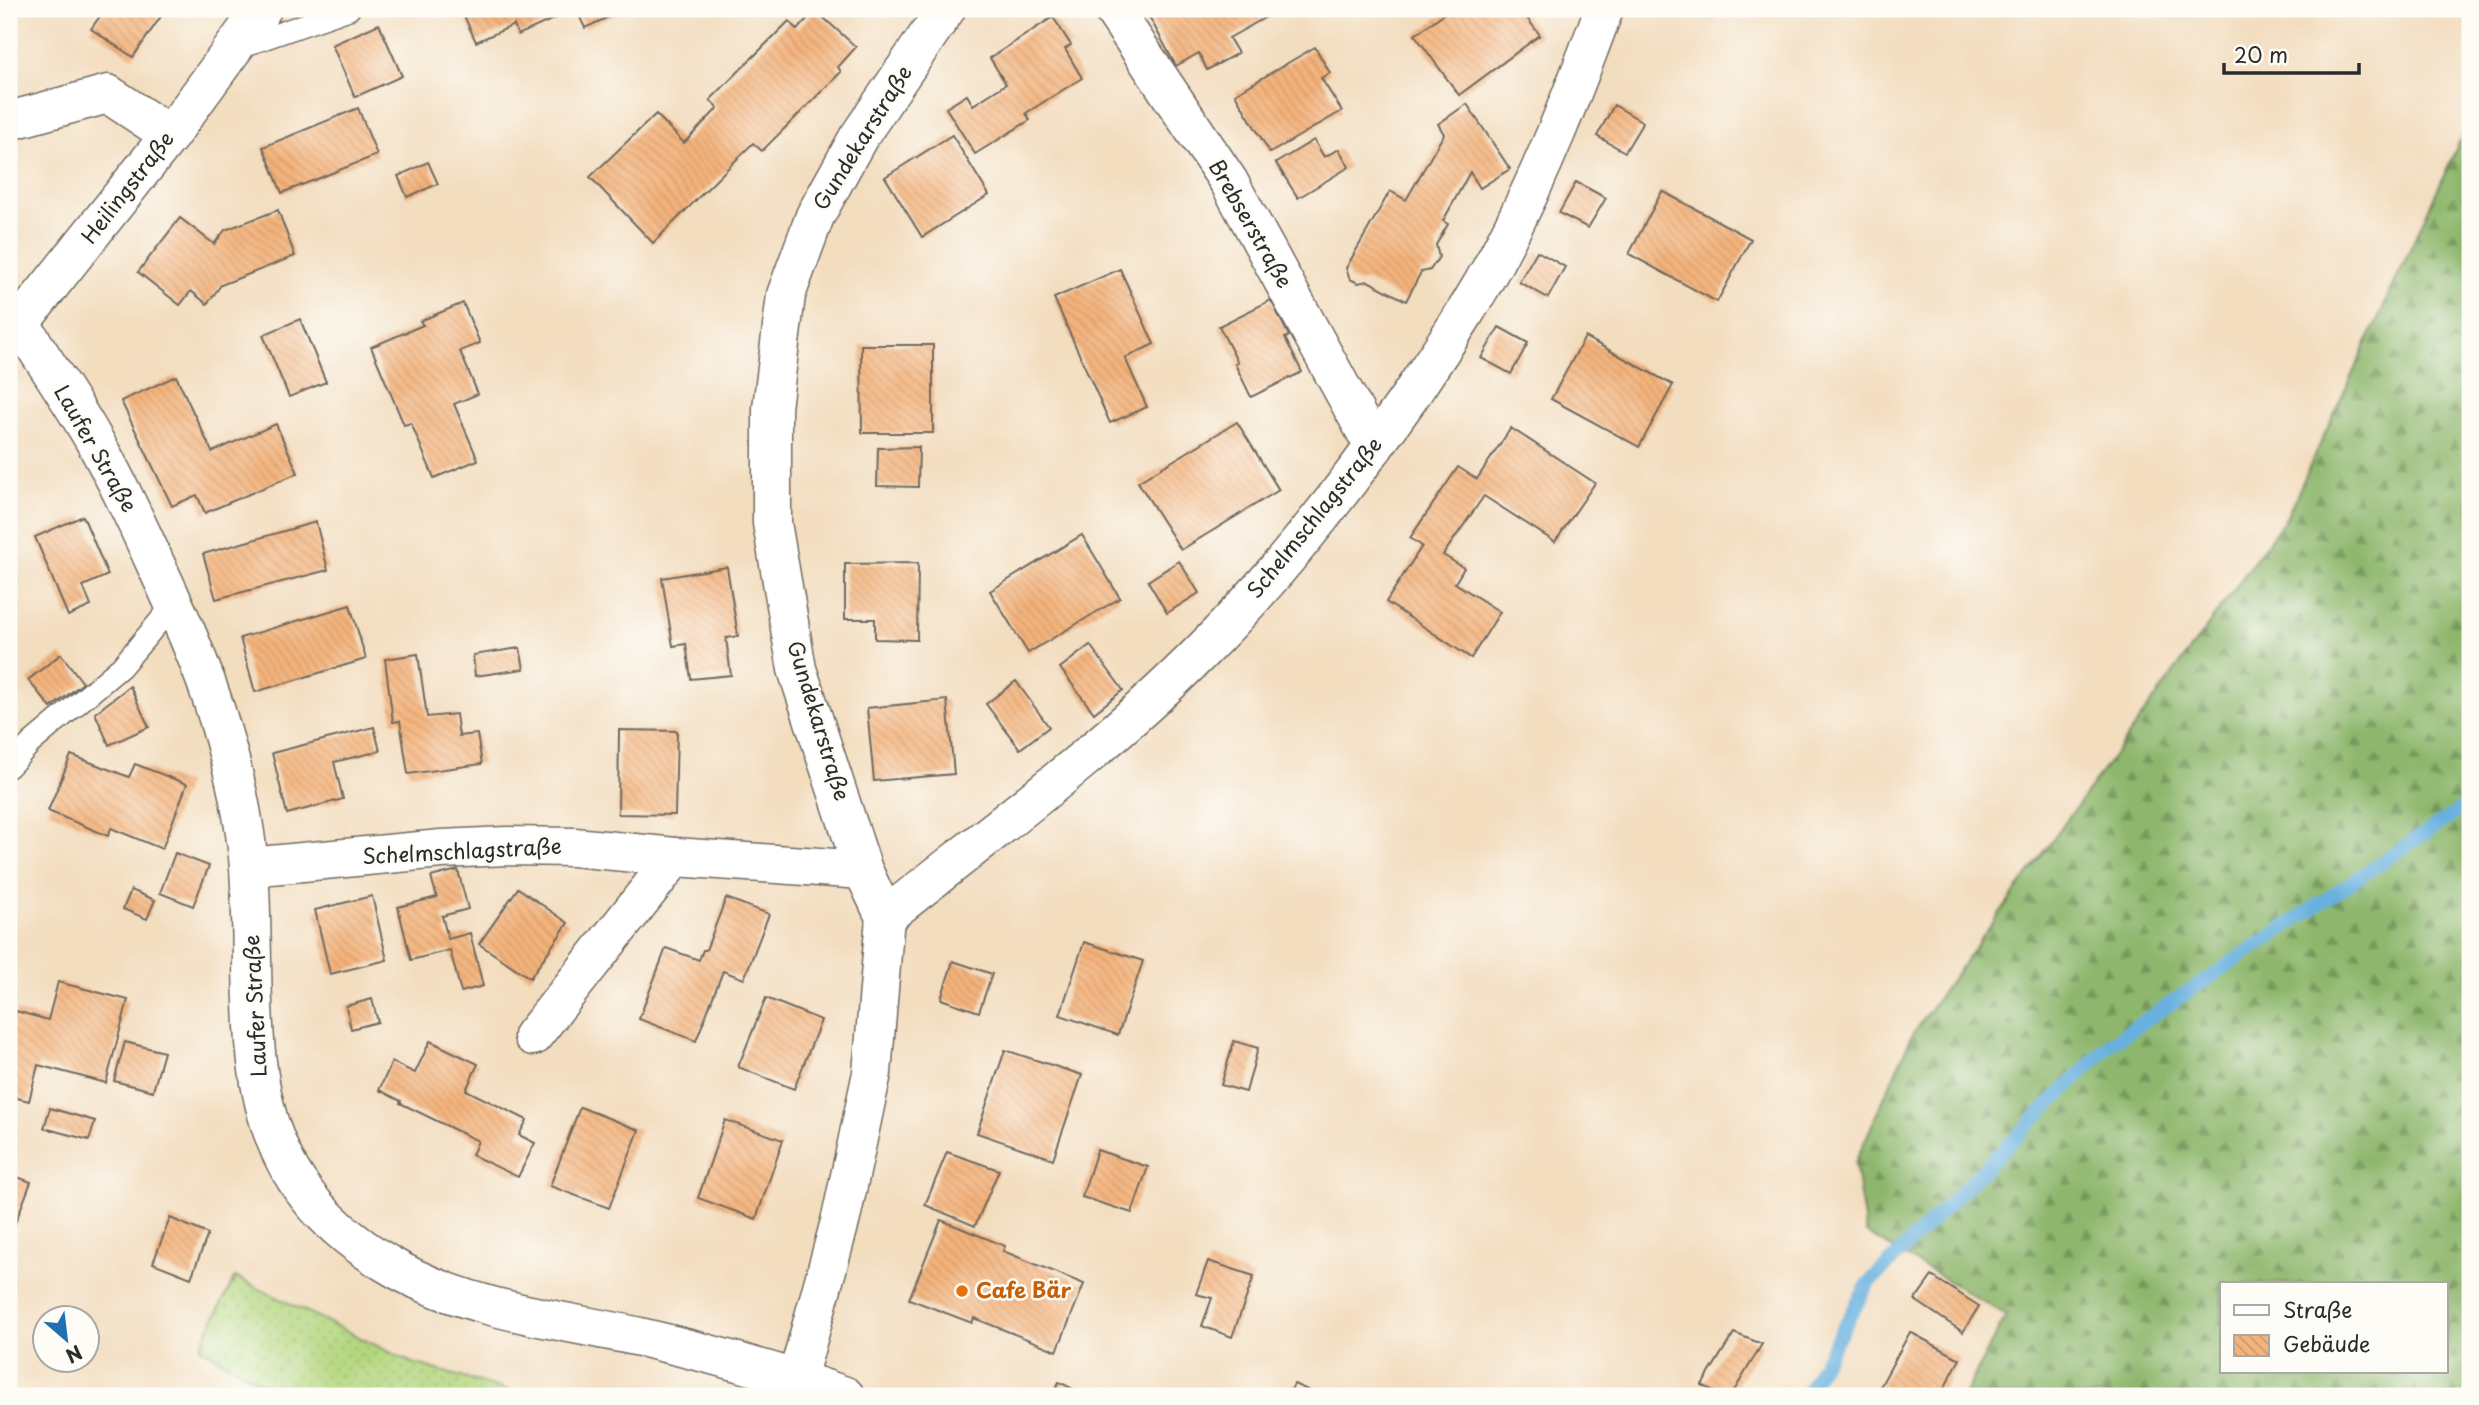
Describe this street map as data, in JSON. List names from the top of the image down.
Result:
{
  "streets": {
    "street": [
      "Gundekarstraße",
      "Heilingstraße",
      "Brebserstraße",
      "Laufer Straße",
      "Schelmschlagstraße"
    ]
  },
  "crossings": [
    ["Gundekarstraße", "Laufer Straße"],
    ["Gundekarstraße", "Schelmschlagstraße"],
    ["Heilingstraße", "Laufer Straße"],
    ["Brebserstraße", "Schelmschlagstraße"],
    ["Laufer Straße", "Schelmschlagstraße"]
  ],
  "places": ["Cafe Bär"],
  "legend": ["Straße", "Gebäude"],
  "scale_bar": "20 m",
  "north": "bottom right"
}
